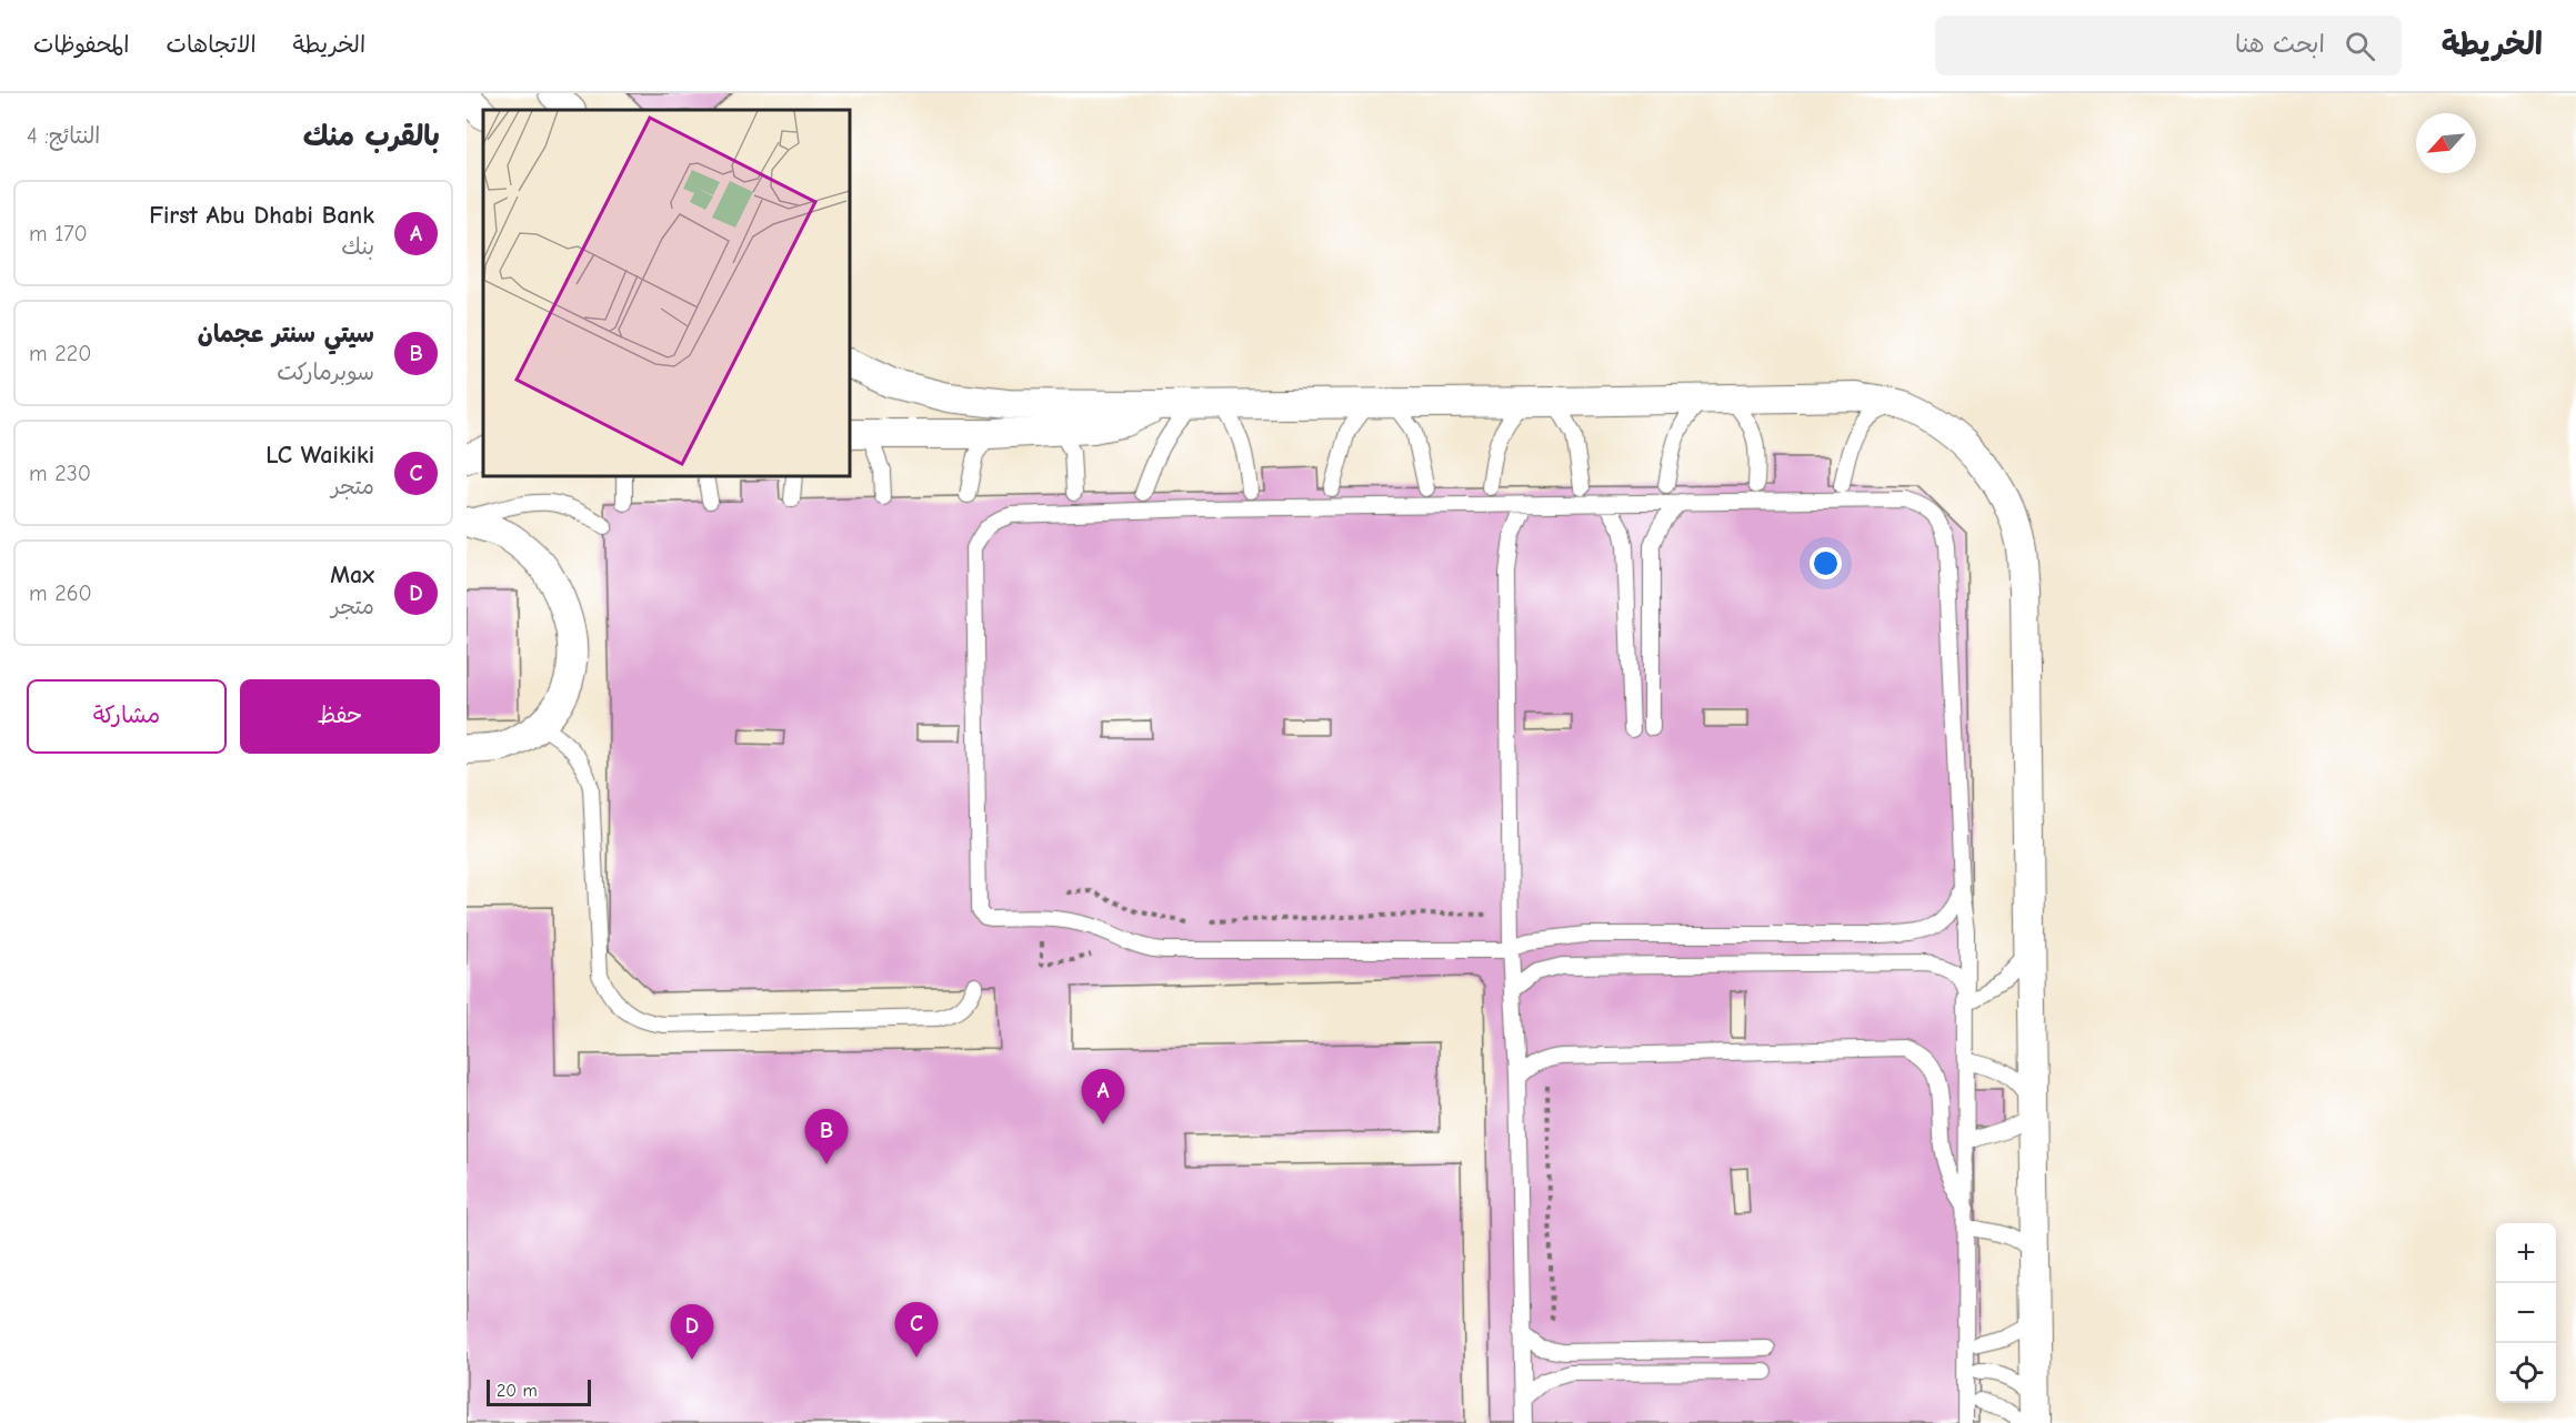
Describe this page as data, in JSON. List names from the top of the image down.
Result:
{
  "scale_bar": "20 m",
  "north": "bottom left",
  "page": {
    "header": "الخريطة",
    "search": "ابحث هنا",
    "nav": ["الخريطة", "الاتجاهات", "المحفوظات"],
    "heading": ["بالقرب منك", "النتائج: 4"],
    "list": [
      {
        "mark": "A",
        "name": "First Abu Dhabi Bank",
        "note": "بنك",
        "value": "170 m"
      },
      {
        "mark": "B",
        "name": "سيتي سنتر عجمان",
        "note": "سوبرماركت",
        "value": "220 m"
      },
      {
        "mark": "C",
        "name": "LC Waikiki",
        "note": "متجر",
        "value": "230 m"
      },
      {
        "mark": "D",
        "name": "Max",
        "note": "متجر",
        "value": "260 m"
      }
    ],
    "buttons": ["حفظ", "مشاركة"],
    "pins": [
      "A",
      "B",
      "C",
      "D"
    ],
    "map_buttons": ["+", "−"],
    "scale": "20 m"
  }
}
